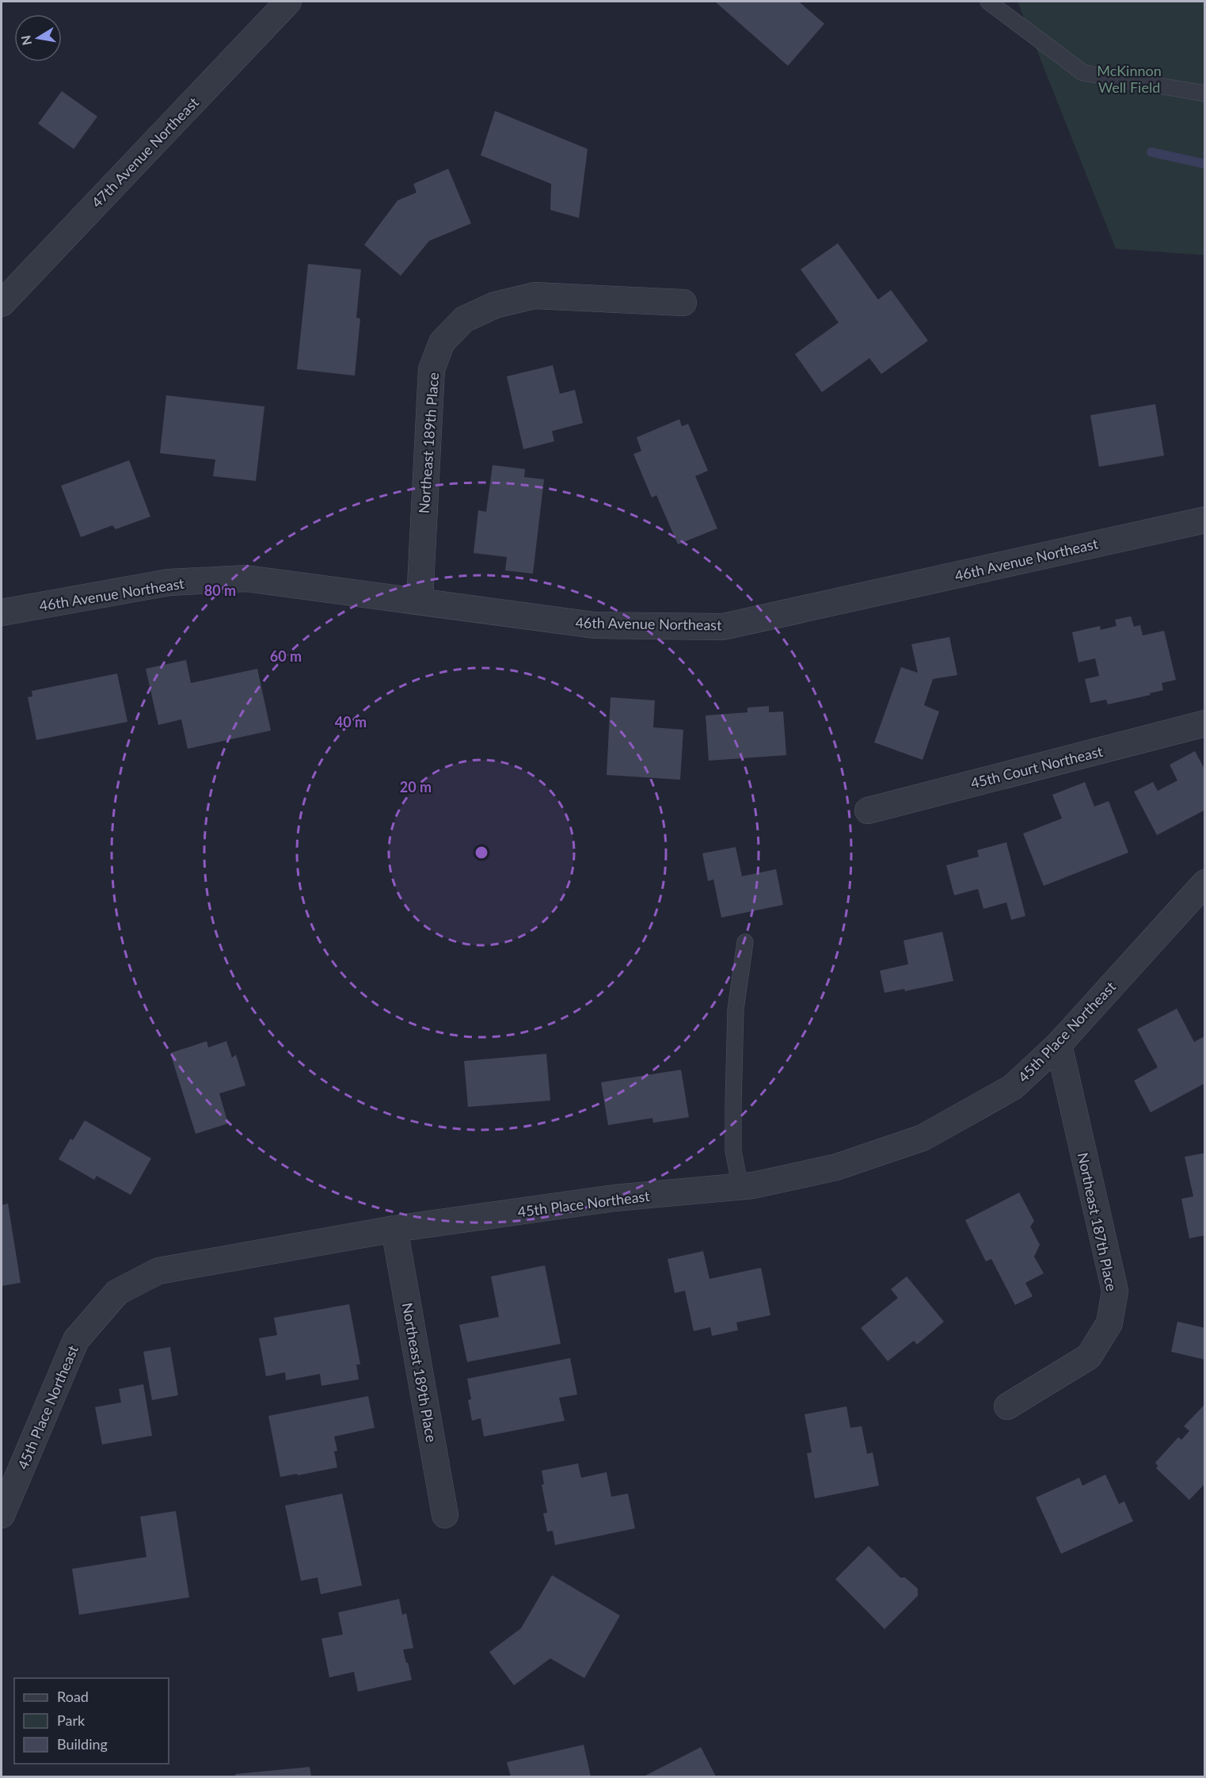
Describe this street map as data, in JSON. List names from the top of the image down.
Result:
{
  "streets": {
    "street": [
      "47th Avenue Northeast",
      "Northeast 189th Place",
      "46th Avenue Northeast",
      "45th Court Northeast",
      "45th Place Northeast",
      "Northeast 187th Place"
    ]
  },
  "crossings": [
    ["Northeast 189th Place", "46th Avenue Northeast"],
    ["Northeast 189th Place", "45th Place Northeast"],
    ["45th Place Northeast", "Northeast 187th Place"]
  ],
  "parks": ["McKinnon Well Field"],
  "legend": ["Road", "Park", "Building"],
  "north": "left",
  "rings": [
    "80 m",
    "60 m",
    "40 m",
    "20 m"
  ]
}
